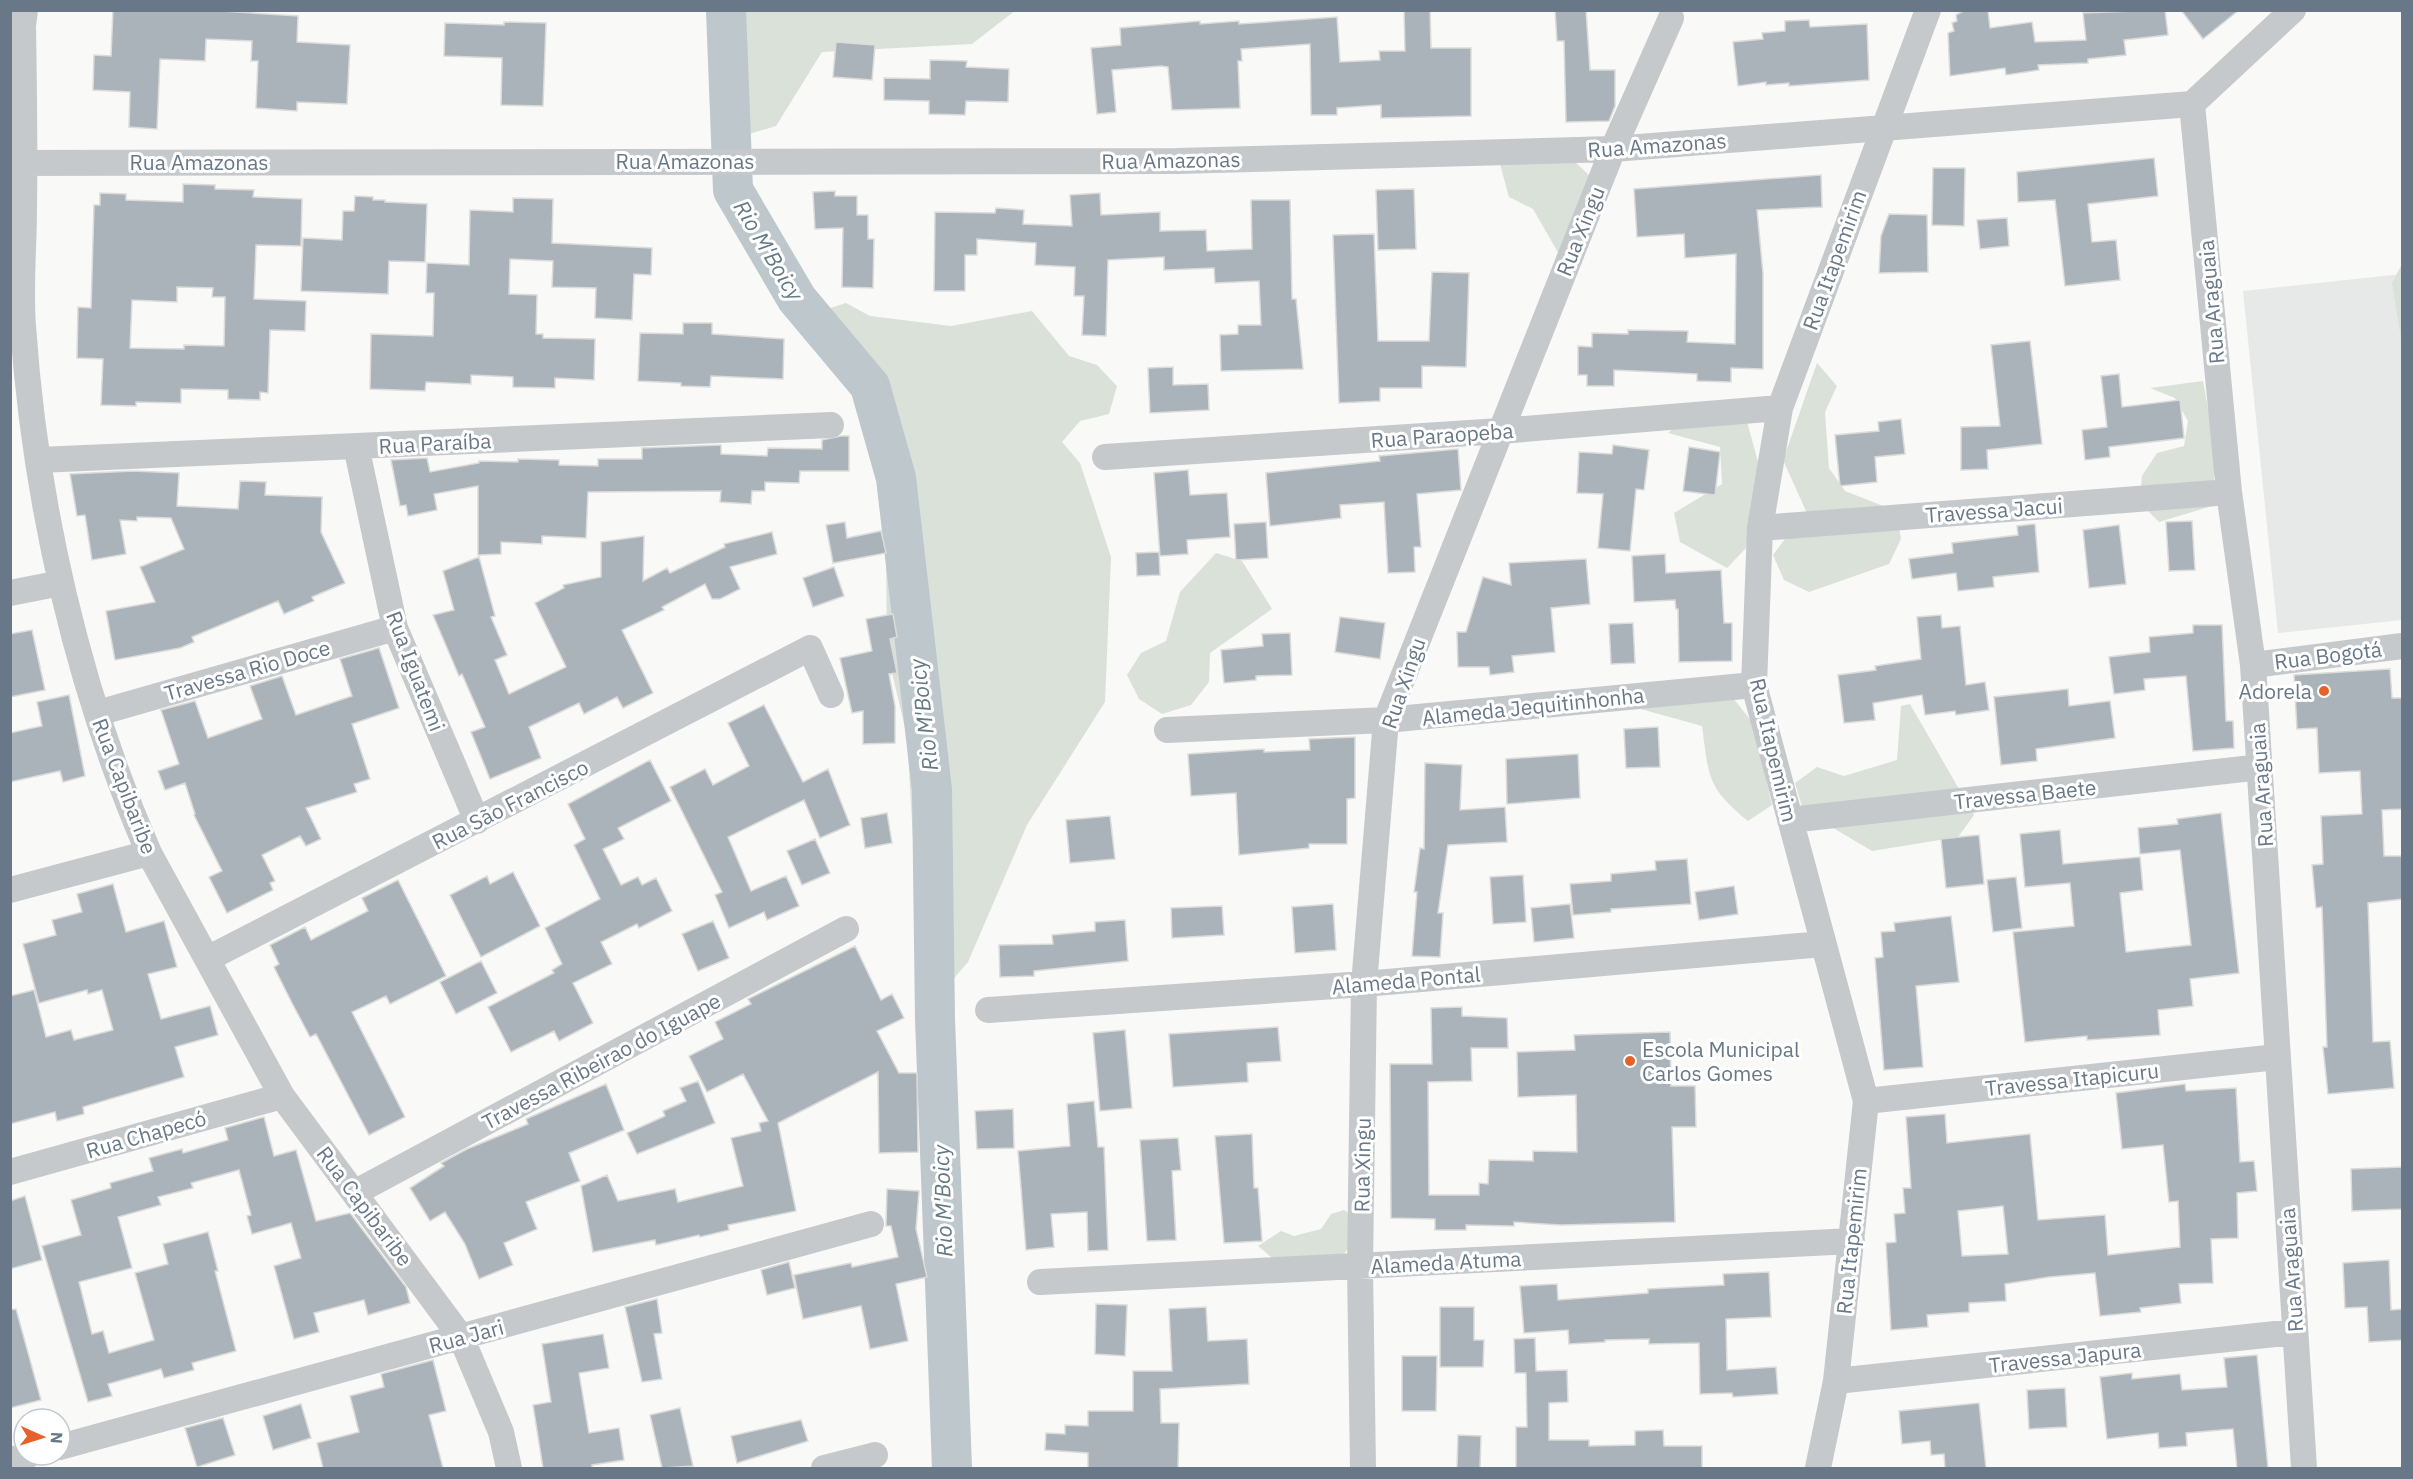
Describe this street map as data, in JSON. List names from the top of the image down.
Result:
{
  "streets": {
    "street": [
      "Rua Amazonas",
      "Rua Xingu",
      "Rua Itapemirim",
      "Rua Araguaia",
      "Rua Paraopeba",
      "Rua Paraíba",
      "Travessa Jacui",
      "Rua Bogotá",
      "Travessa Rio Doce",
      "Rua Iguatemi",
      "Alameda Jequitinhonha",
      "Rua Capibaribe",
      "Travessa Baete",
      "Rua São Francisco",
      "Alameda Pontal",
      "Travessa Ribeirao do Iguape",
      "Travessa Itapicuru",
      "Rua Chapecó",
      "Alameda Atuma",
      "Rua Jari",
      "Travessa Japura"
    ]
  },
  "crossings": [
    ["Rua Amazonas", "Rua Xingu"],
    ["Rua Amazonas", "Rua Itapemirim"],
    ["Rua Amazonas", "Rua Araguaia"],
    ["Rua Amazonas", "Rua Capibaribe"],
    ["Rua Xingu", "Rua Paraopeba"],
    ["Rua Xingu", "Alameda Jequitinhonha"],
    ["Rua Xingu", "Alameda Pontal"],
    ["Rua Xingu", "Alameda Atuma"],
    ["Rua Itapemirim", "Rua Paraopeba"],
    ["Rua Itapemirim", "Travessa Jacui"],
    ["Rua Itapemirim", "Alameda Jequitinhonha"],
    ["Rua Itapemirim", "Travessa Baete"],
    ["Rua Itapemirim", "Alameda Pontal"],
    ["Rua Itapemirim", "Travessa Itapicuru"],
    ["Rua Itapemirim", "Alameda Atuma"],
    ["Rua Itapemirim", "Travessa Japura"],
    ["Rua Araguaia", "Travessa Jacui"],
    ["Rua Araguaia", "Rua Bogotá"],
    ["Rua Araguaia", "Travessa Baete"],
    ["Rua Araguaia", "Travessa Itapicuru"],
    ["Rua Araguaia", "Travessa Japura"],
    ["Rua Paraíba", "Rua Iguatemi"],
    ["Rua Paraíba", "Rua Capibaribe"],
    ["Travessa Rio Doce", "Rua Iguatemi"],
    ["Travessa Rio Doce", "Rua Capibaribe"],
    ["Rua Iguatemi", "Rua São Francisco"],
    ["Rua Capibaribe", "Rua São Francisco"],
    ["Rua Capibaribe", "Travessa Ribeirao do Iguape"],
    ["Rua Capibaribe", "Rua Chapecó"],
    ["Rua Capibaribe", "Rua Jari"]
  ],
  "water": ["Rio M'Boicy"],
  "places": ["Adorela", "Escola Municipal Carlos Gomes"],
  "north": "right"
}
